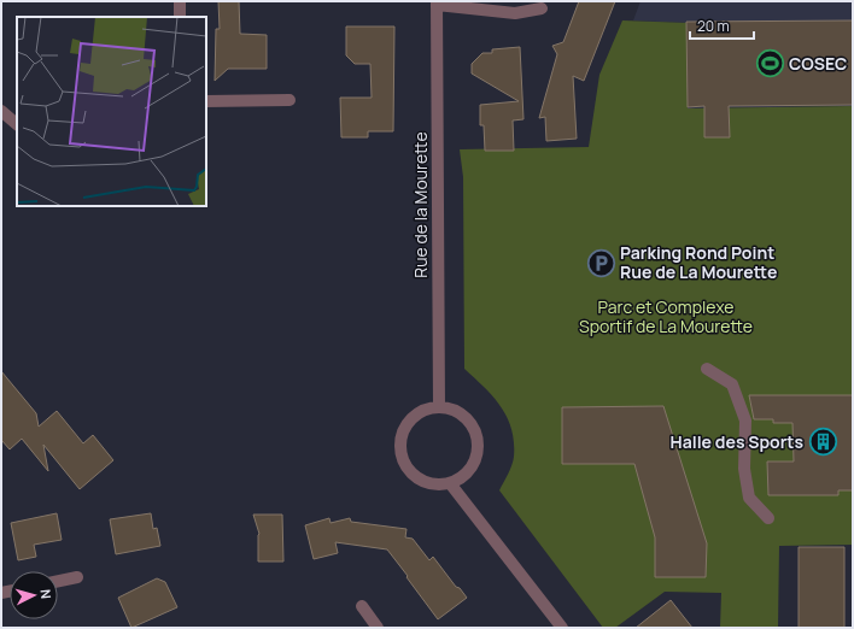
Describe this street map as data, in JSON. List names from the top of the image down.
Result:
{
  "streets": {
    "street": ["Rue de la Mourette"]
  },
  "parks": ["Parc et Complexe Sportif de La Mourette"],
  "places": {
    "sports": ["COSEC"],
    "parking": ["Parking Rond Point Rue de La Mourette"],
    "building": ["Halle des Sports"]
  },
  "scale_bar": "20 m",
  "north": "right"
}
